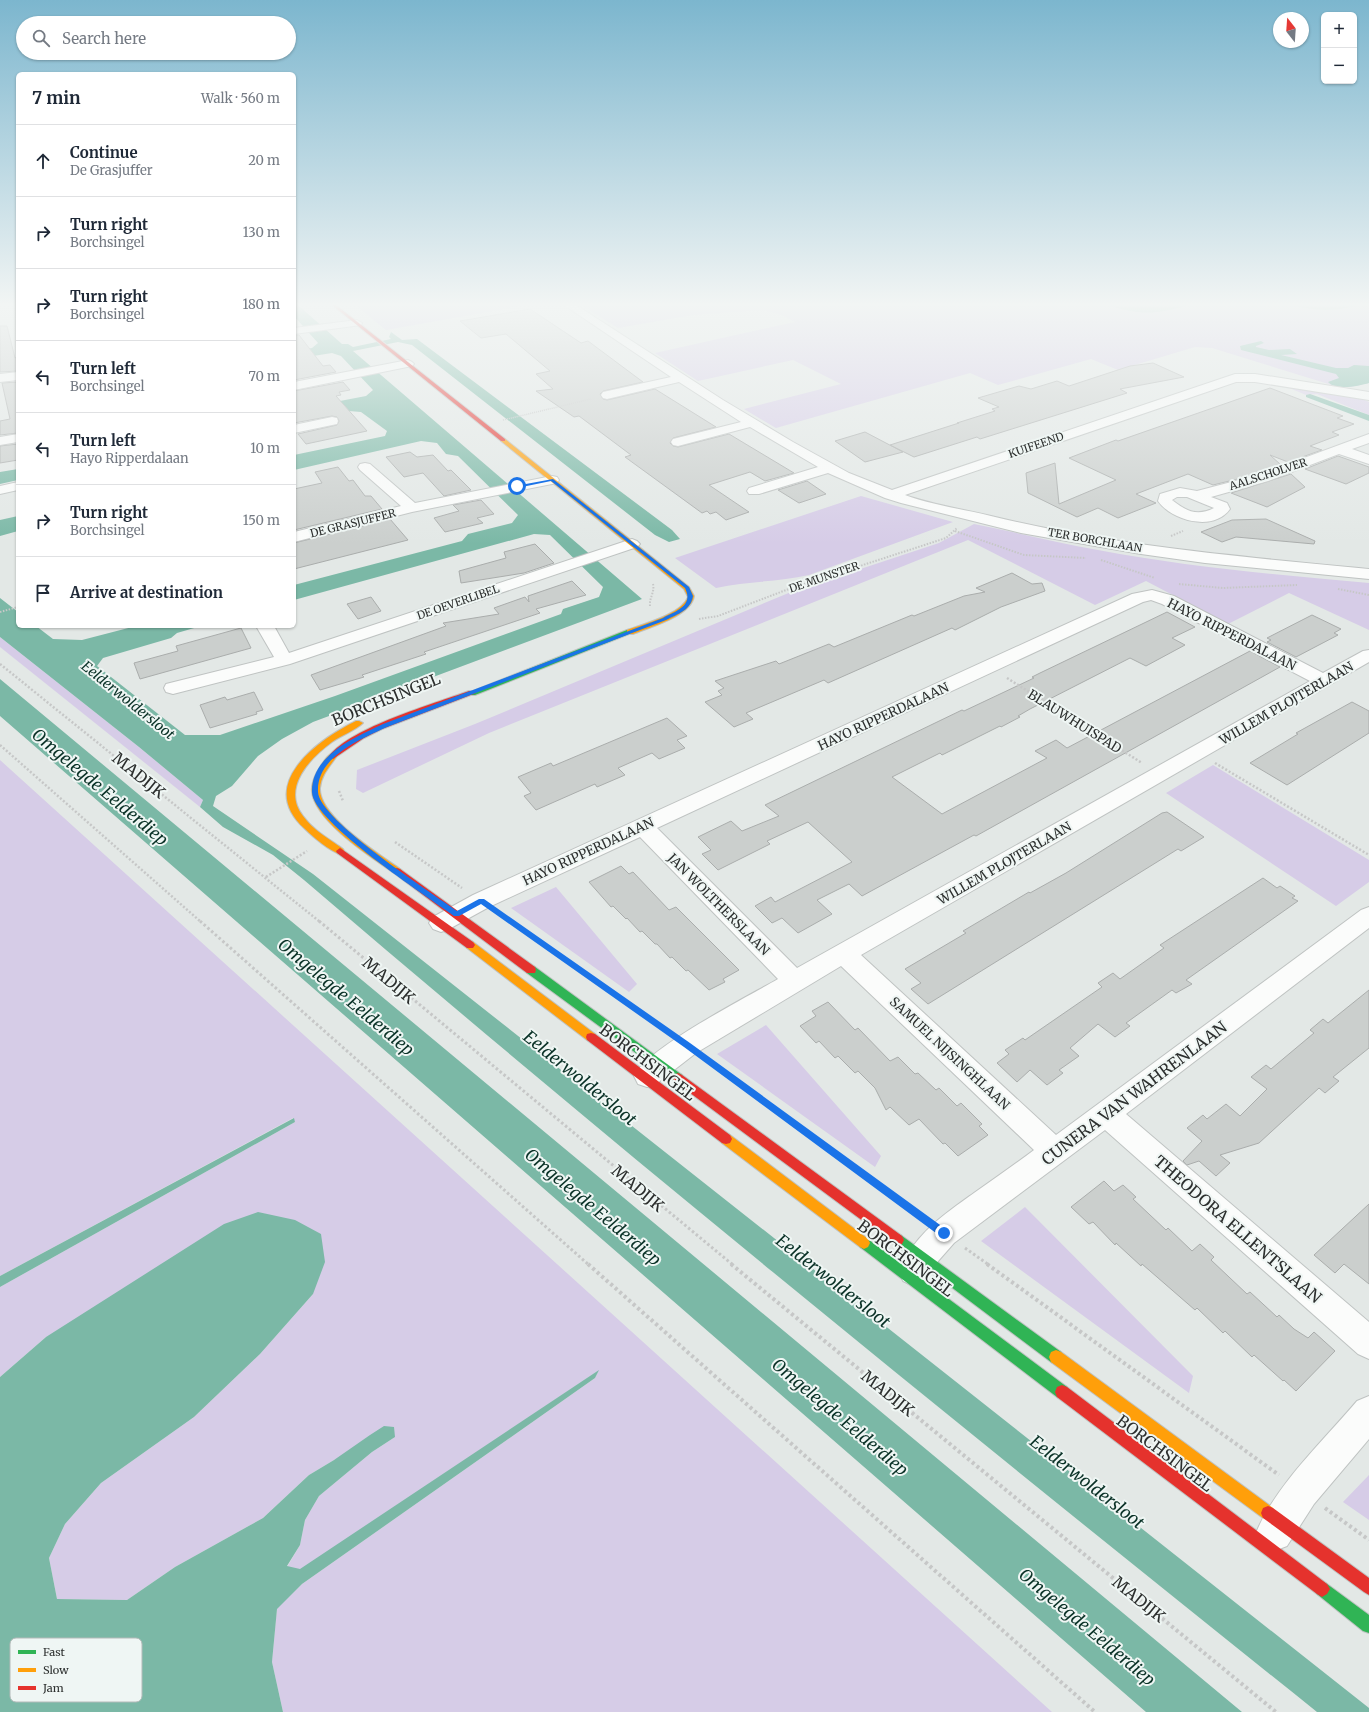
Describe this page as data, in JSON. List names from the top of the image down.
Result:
{
  "streets": {
    "main road": ["BORCHSINGEL"],
    "street": [
      "KUIFEEND",
      "AALSCHOLVER",
      "DE GRASJUFFER",
      "TER BORCHLAAN",
      "DE OEVERLIBEL",
      "HAYO RIPPERDALAAN",
      "WILLEM PLOJTERLAAN",
      "JAN WOLTHERSLAAN",
      "SAMUEL NIJSINGHLAAN",
      "CUNERA VAN WAHRENLAAN",
      "THEODORA ELLENTSLAAN"
    ],
    "path": ["DE MUNSTER", "BLAUWHUISPAD", "MADIJK"]
  },
  "crossings": [
    ["KUIFEEND", "TER BORCHLAAN"],
    ["DE GRASJUFFER", "BORCHSINGEL"],
    ["TER BORCHLAAN", "DE MUNSTER"],
    ["DE OEVERLIBEL", "BORCHSINGEL"],
    ["HAYO RIPPERDALAAN", "BORCHSINGEL"],
    ["HAYO RIPPERDALAAN", "WILLEM PLOJTERLAAN"],
    ["HAYO RIPPERDALAAN", "BLAUWHUISPAD"],
    ["HAYO RIPPERDALAAN", "JAN WOLTHERSLAAN"],
    ["BORCHSINGEL", "WILLEM PLOJTERLAAN"],
    ["BORCHSINGEL", "CUNERA VAN WAHRENLAAN"],
    ["WILLEM PLOJTERLAAN", "BLAUWHUISPAD"],
    ["WILLEM PLOJTERLAAN", "JAN WOLTHERSLAAN"],
    ["WILLEM PLOJTERLAAN", "SAMUEL NIJSINGHLAAN"],
    ["SAMUEL NIJSINGHLAAN", "CUNERA VAN WAHRENLAAN"],
    ["CUNERA VAN WAHRENLAAN", "THEODORA ELLENTSLAAN"]
  ],
  "water": ["Eelderwoldersloot", "Omgelegde Eelderdiep"],
  "legend": ["Fast", "Slow", "Jam"],
  "north": "top",
  "page": {
    "map_buttons": ["+", "−"],
    "search": "Search here",
    "heading": ["7 min", "Walk · 560 m"],
    "list": [
      ["Continue", "De Grasjuffer", "20 m"],
      ["Turn right", "Borchsingel", "130 m"],
      ["Turn right", "Borchsingel", "180 m"],
      ["Turn left", "Borchsingel", "70 m"],
      ["Turn left", "Hayo Ripperdalaan", "10 m"],
      ["Turn right", "Borchsingel", "150 m"],
      "Arrive at destination"
    ]
  }
}
